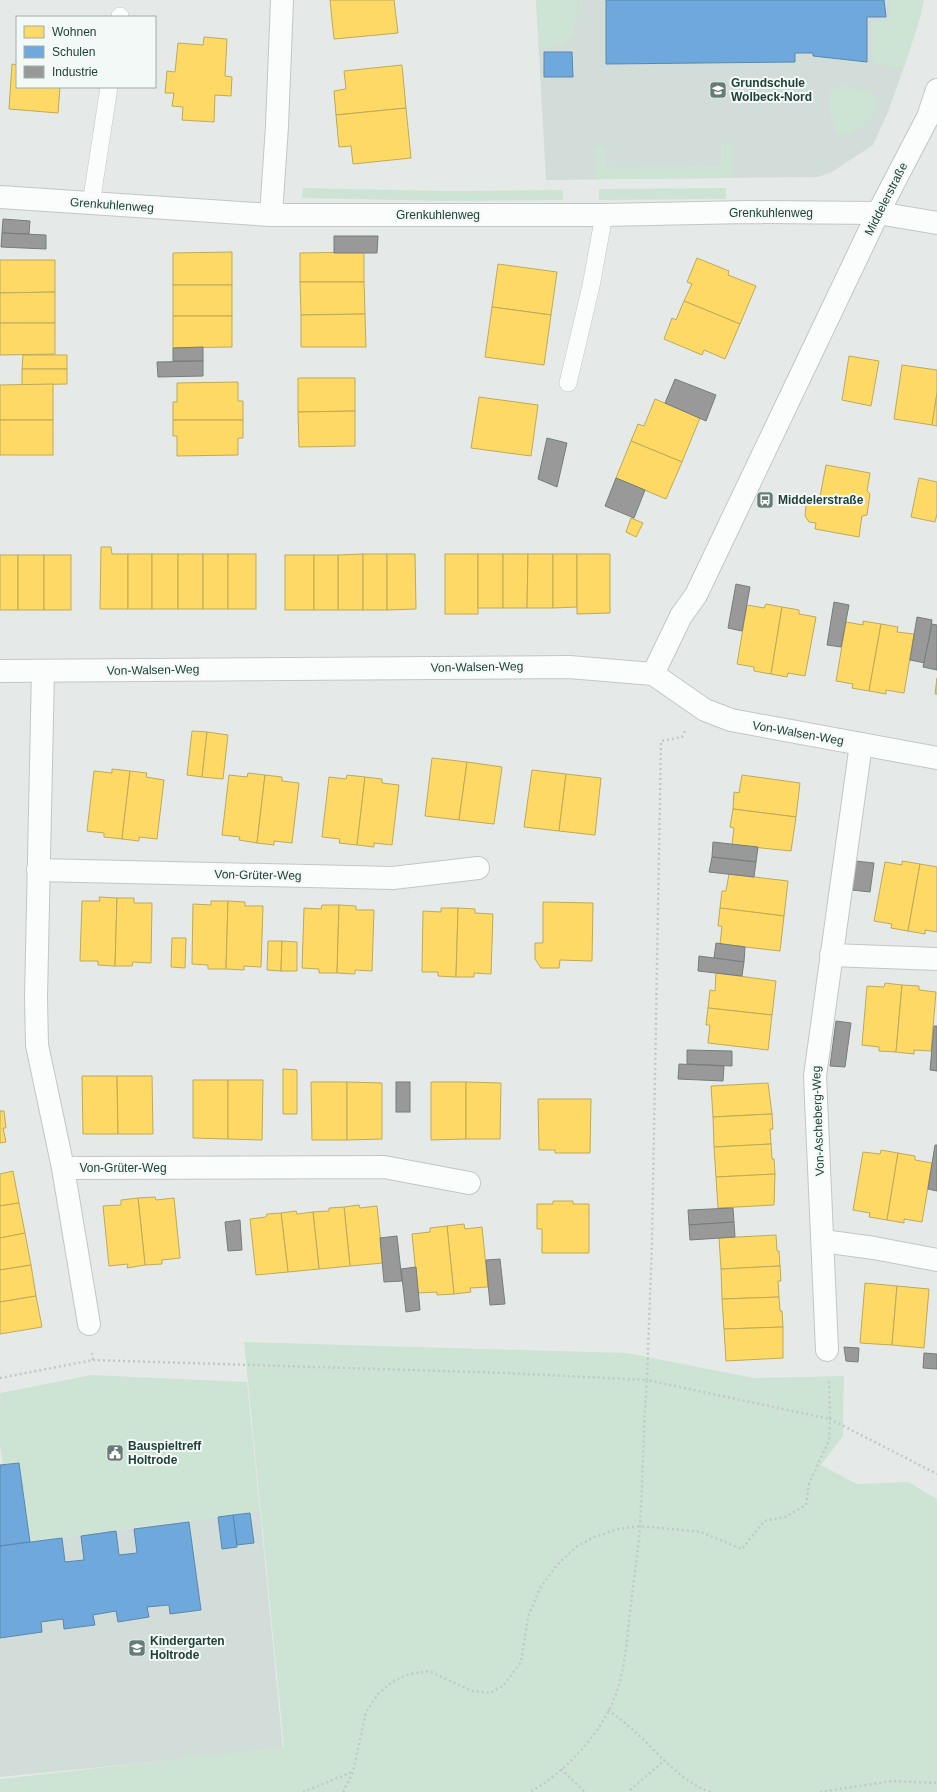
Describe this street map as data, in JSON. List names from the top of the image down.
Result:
{
  "streets": {
    "street": [
      "Middelerstraße",
      "Grenkuhlenweg",
      "Von-Walsen-Weg",
      "Von-Grüter-Weg",
      "Von-Ascheberg-Weg"
    ]
  },
  "crossings": [
    ["Middelerstraße", "Grenkuhlenweg"],
    ["Middelerstraße", "Von-Walsen-Weg"],
    ["Von-Walsen-Weg", "Von-Grüter-Weg"],
    ["Von-Walsen-Weg", "Von-Ascheberg-Weg"]
  ],
  "places": {
    "school or university": ["Grundschule Wolbeck-Nord", "Kindergarten Holtrode"],
    "bus stop": ["Middelerstraße"],
    "public building": ["Bauspieltreff Holtrode"]
  },
  "legend": ["Wohnen", "Schulen", "Industrie"]
}
